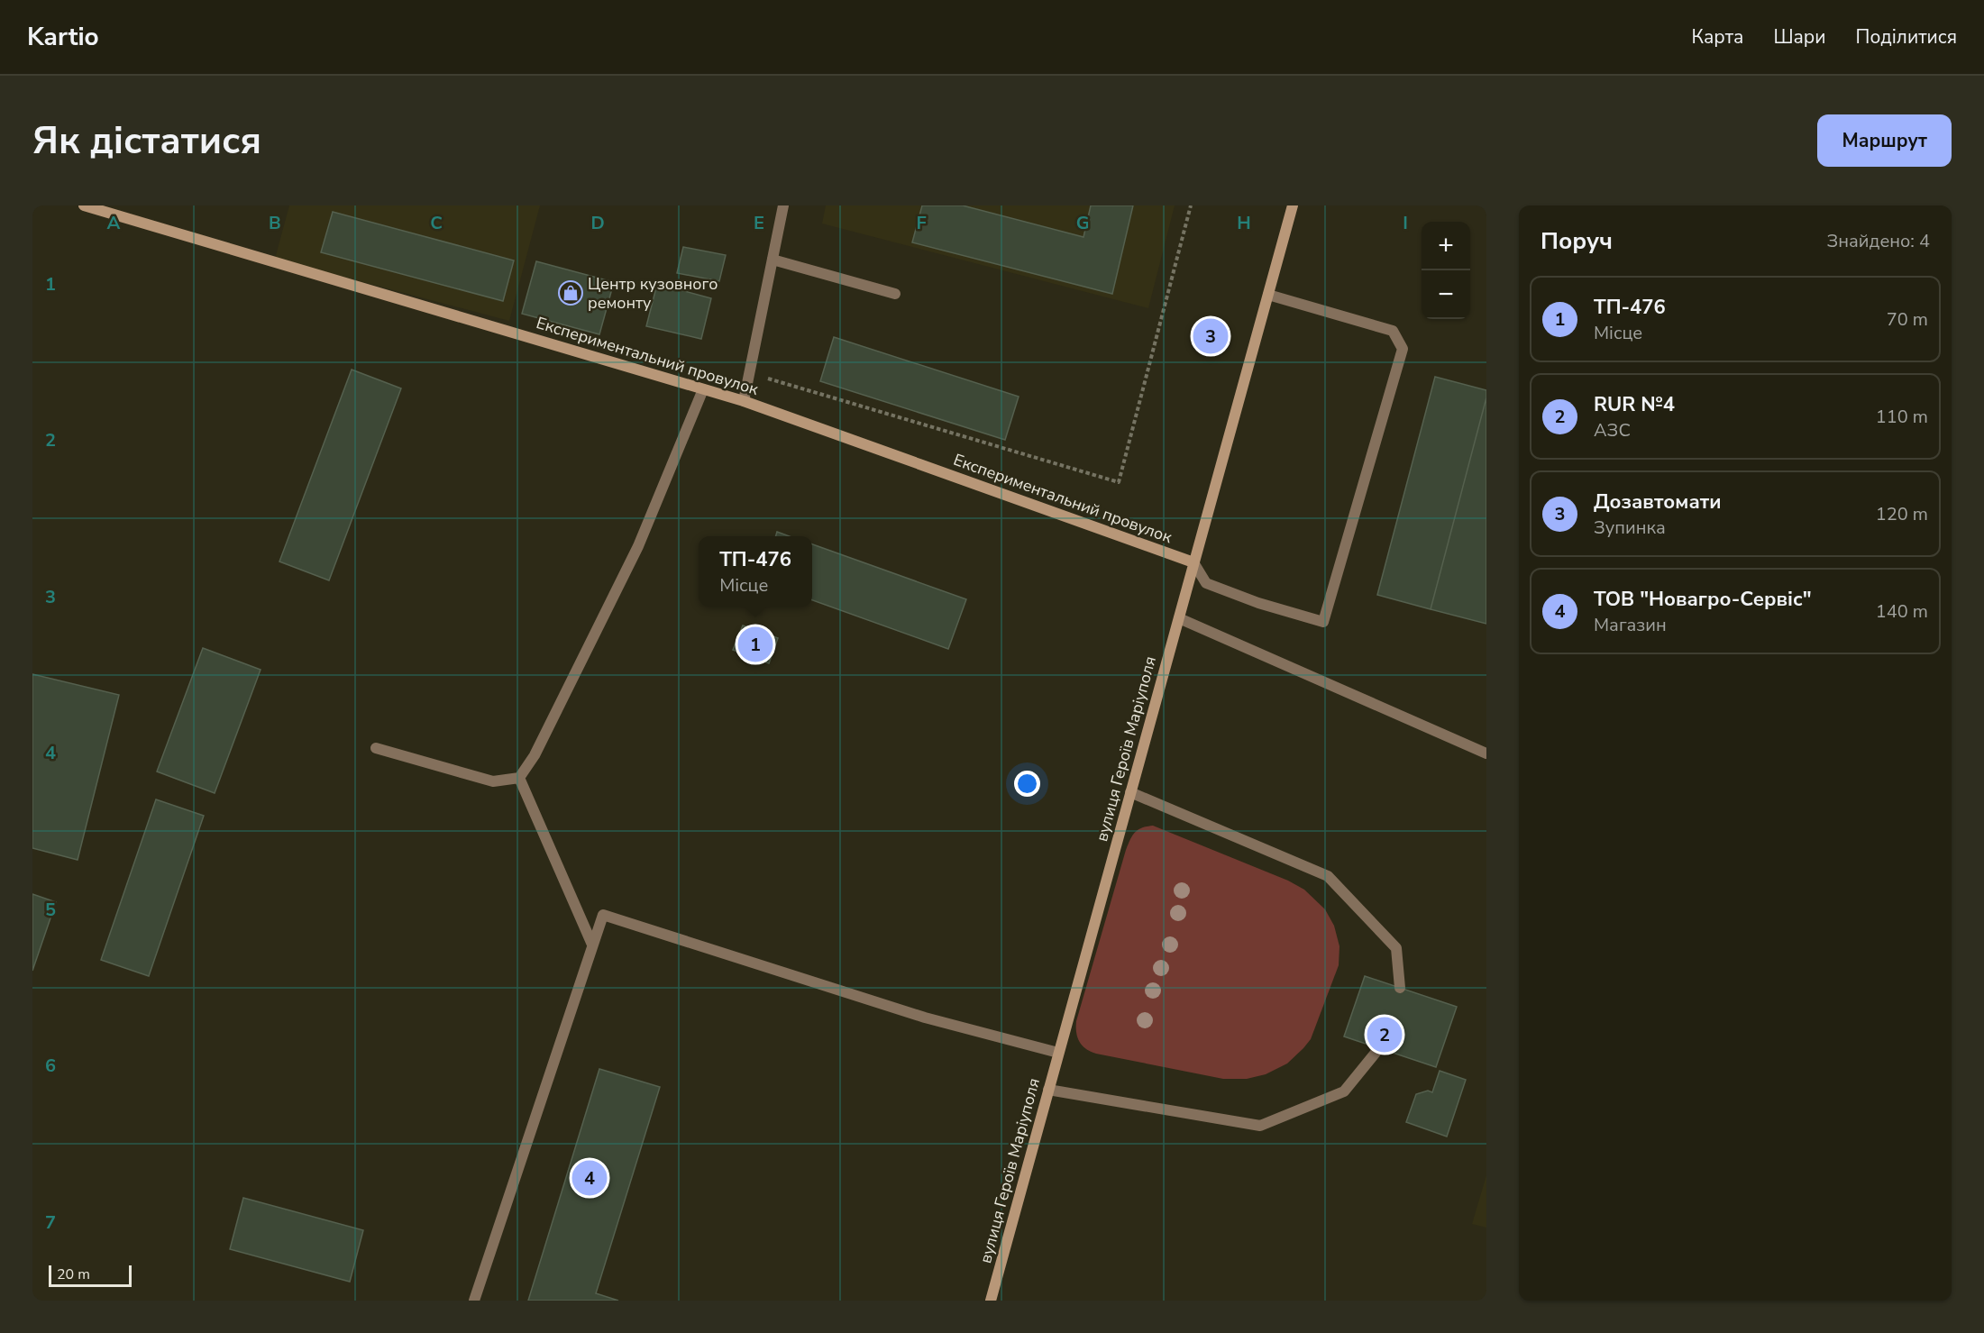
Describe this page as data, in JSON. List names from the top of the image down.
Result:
{
  "streets": {
    "street": ["Експериментальний провулок", "вулиця Героїв Маріуполя"]
  },
  "crossings": [
    ["Експериментальний провулок", "вулиця Героїв Маріуполя"]
  ],
  "places": {
    "shop": ["Центр кузовного ремонту"]
  },
  "scale_bar": "20 m",
  "page": {
    "header": "Kartio",
    "nav": ["Карта", "Шари", "Поділитися"],
    "buttons": "Маршрут",
    "title": "Як дістатися",
    "heading": ["Поруч", "Знайдено: 4"],
    "map_buttons": ["+", "−"],
    "list": [
      {
        "mark": "1",
        "name": "ТП-476",
        "note": "Місце",
        "value": "70 m"
      },
      {
        "mark": "2",
        "name": "RUR №4",
        "note": "АЗС",
        "value": "110 m"
      },
      {
        "mark": "3",
        "name": "Дозавтомати",
        "note": "Зупинка",
        "value": "120 m"
      },
      {
        "mark": "4",
        "name": "ТОВ \"Новагро-Сервіс\"",
        "note": "Магазин",
        "value": "140 m"
      }
    ],
    "pins": [
      "3",
      "1",
      "2",
      "4"
    ],
    "popup": ["ТП-476", "Місце"],
    "scale": "20 m"
  },
  "grid": {
    "columns": [
      "A",
      "B",
      "C",
      "D",
      "E",
      "F",
      "G",
      "H",
      "I"
    ],
    "rows": [
      "1",
      "2",
      "3",
      "4",
      "5",
      "6",
      "7"
    ]
  }
}
